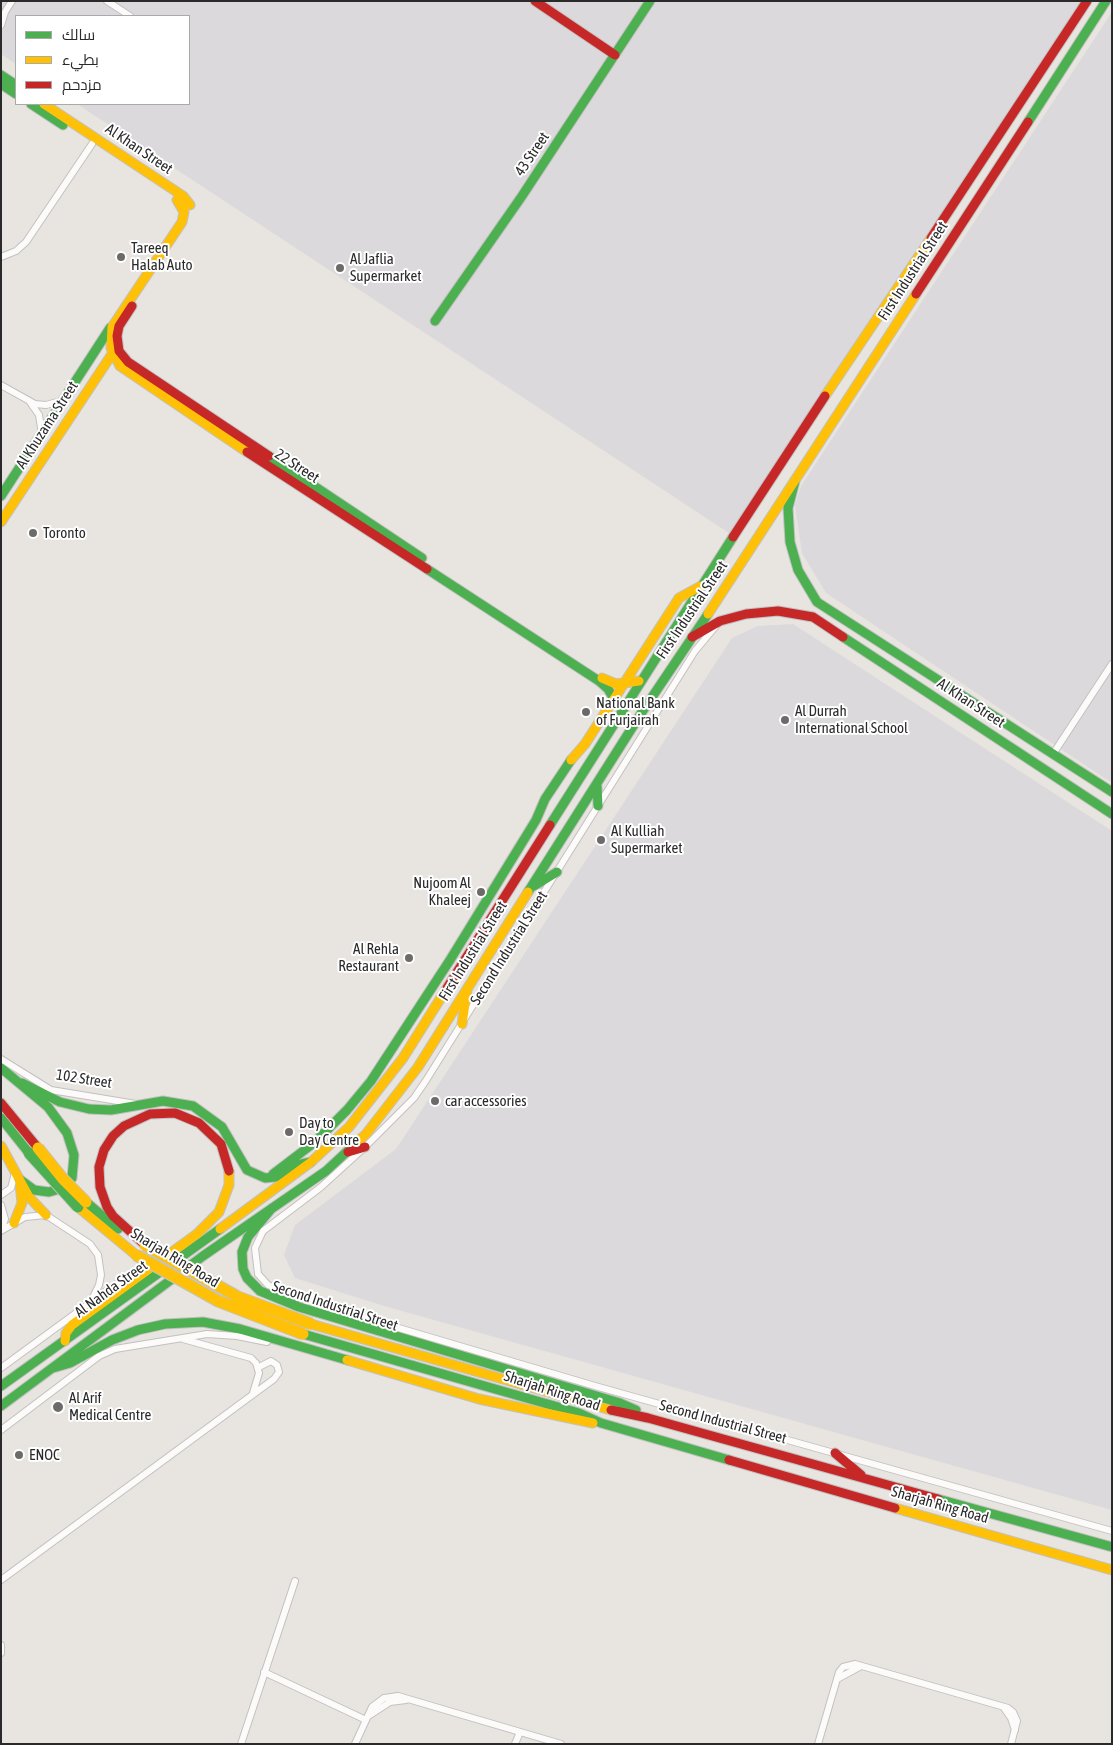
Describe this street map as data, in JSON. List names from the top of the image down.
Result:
{
  "streets": {
    "main road": [
      "Al Khan Street",
      "43 Street",
      "First Industrial Street",
      "Al Khuzama Street",
      "22 Street",
      "Sharjah Ring Road",
      "Al Nahda Street"
    ],
    "street": ["Second Industrial Street", "102 Street"]
  },
  "crossings": [
    ["Al Khan Street", "First Industrial Street"],
    ["Al Khan Street", "Al Khuzama Street"],
    ["Al Khan Street", "22 Street"],
    ["Al Khan Street", "Second Industrial Street"],
    ["First Industrial Street", "Al Nahda Street"],
    ["Al Khuzama Street", "22 Street"]
  ],
  "places": [
    "Tareeq Halab Auto",
    "Al Jaflia Supermarket",
    "Toronto",
    "National Bank of Furjairah",
    "Al Durrah International School",
    "Al Kulliah Supermarket",
    "Nujoom Al Khaleej",
    "Al Rehla Restaurant",
    "car accessories",
    "Day to Day Centre",
    "Al Arif Medical Centre",
    "ENOC"
  ],
  "legend": ["سالك", "بطيء", "مزدحم"]
}
